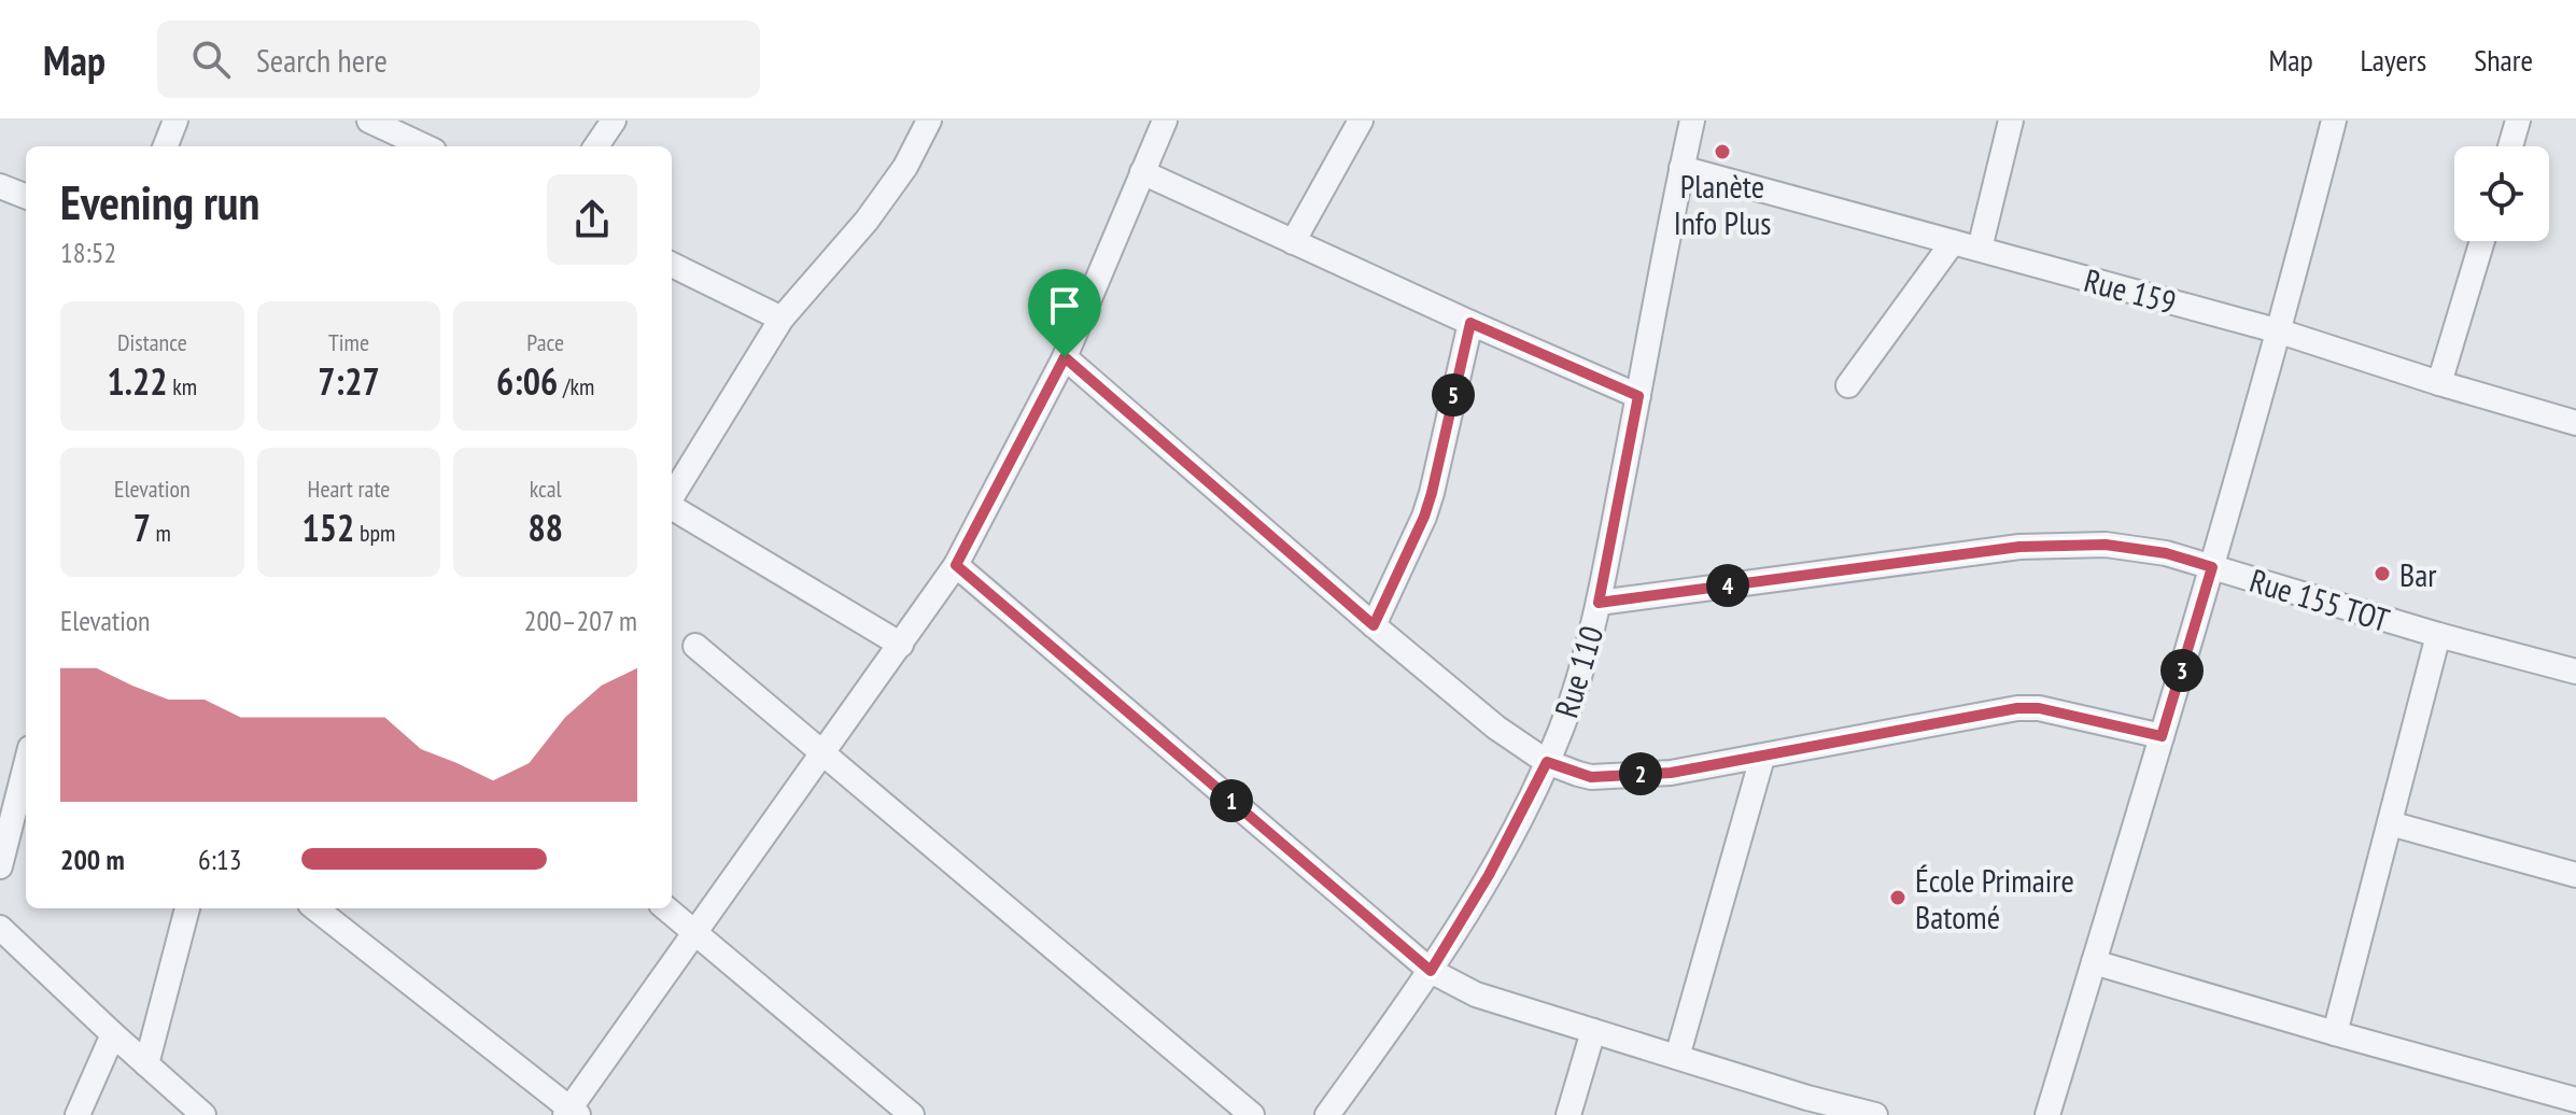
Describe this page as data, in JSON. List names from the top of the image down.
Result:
{
  "streets": {
    "street": ["Rue 159", "Rue 155 TOT", "Rue 110"]
  },
  "crossings": [
    ["Rue 159", "Rue 110"],
    ["Rue 155 TOT", "Rue 110"]
  ],
  "places": ["Planète Info Plus", "Bar", "École Primaire Batomé"],
  "page": {
    "header": "Map",
    "search": "Search here",
    "nav": ["Map", "Layers", "Share"],
    "heading": ["Evening run", "18:52"],
    "stats": [
      ["Distance", "1.22 km"],
      ["Time", "7:27"],
      ["Pace", "6:06 /km"],
      ["Elevation", "7 m"],
      ["Heart rate", "152 bpm"],
      ["kcal", "88"]
    ],
    "pins": [
      "5",
      "4",
      "3",
      "2",
      "1"
    ],
    "chart": ["Elevation", "200–207 m"],
    "list": [
      {
        "name": "200 m",
        "note": "6:13"
      }
    ]
  }
}
